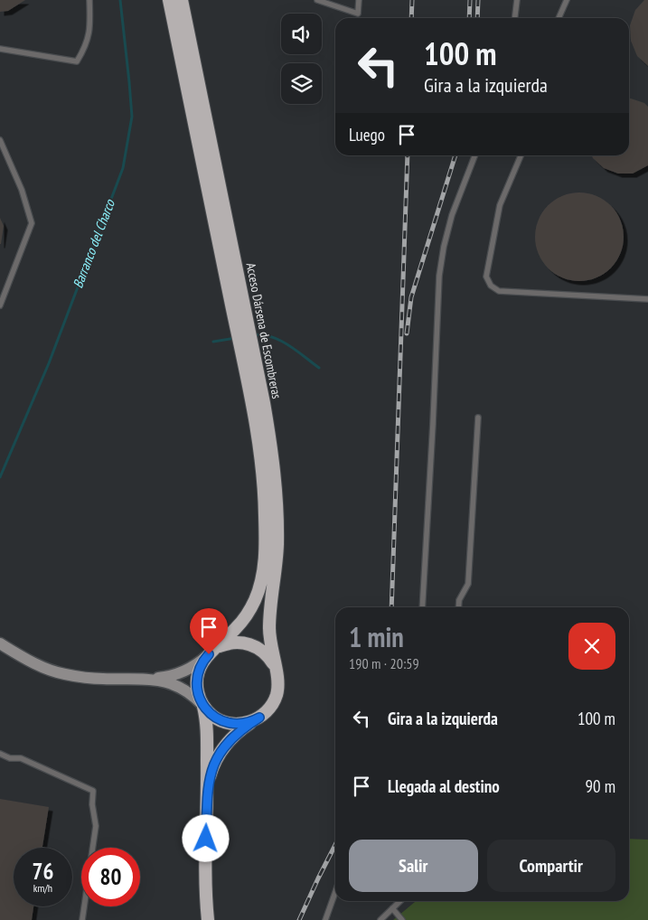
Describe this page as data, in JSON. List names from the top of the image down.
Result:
{
  "streets": {
    "highway": ["Acceso Dársena de Escombreras"]
  },
  "water": ["Barranco del Charco"],
  "page": {
    "turn": ["100 m", "Gira a la izquierda"],
    "then": "Luego",
    "heading": ["1 min", "190 m · 20:59"],
    "list": [
      {
        "name": "Gira a la izquierda",
        "value": "100 m"
      },
      {
        "name": "Llegada al destino",
        "value": "90 m"
      }
    ],
    "buttons": ["Salir", "Compartir"],
    "speed": "76 km/h",
    "limit": "80"
  }
}
